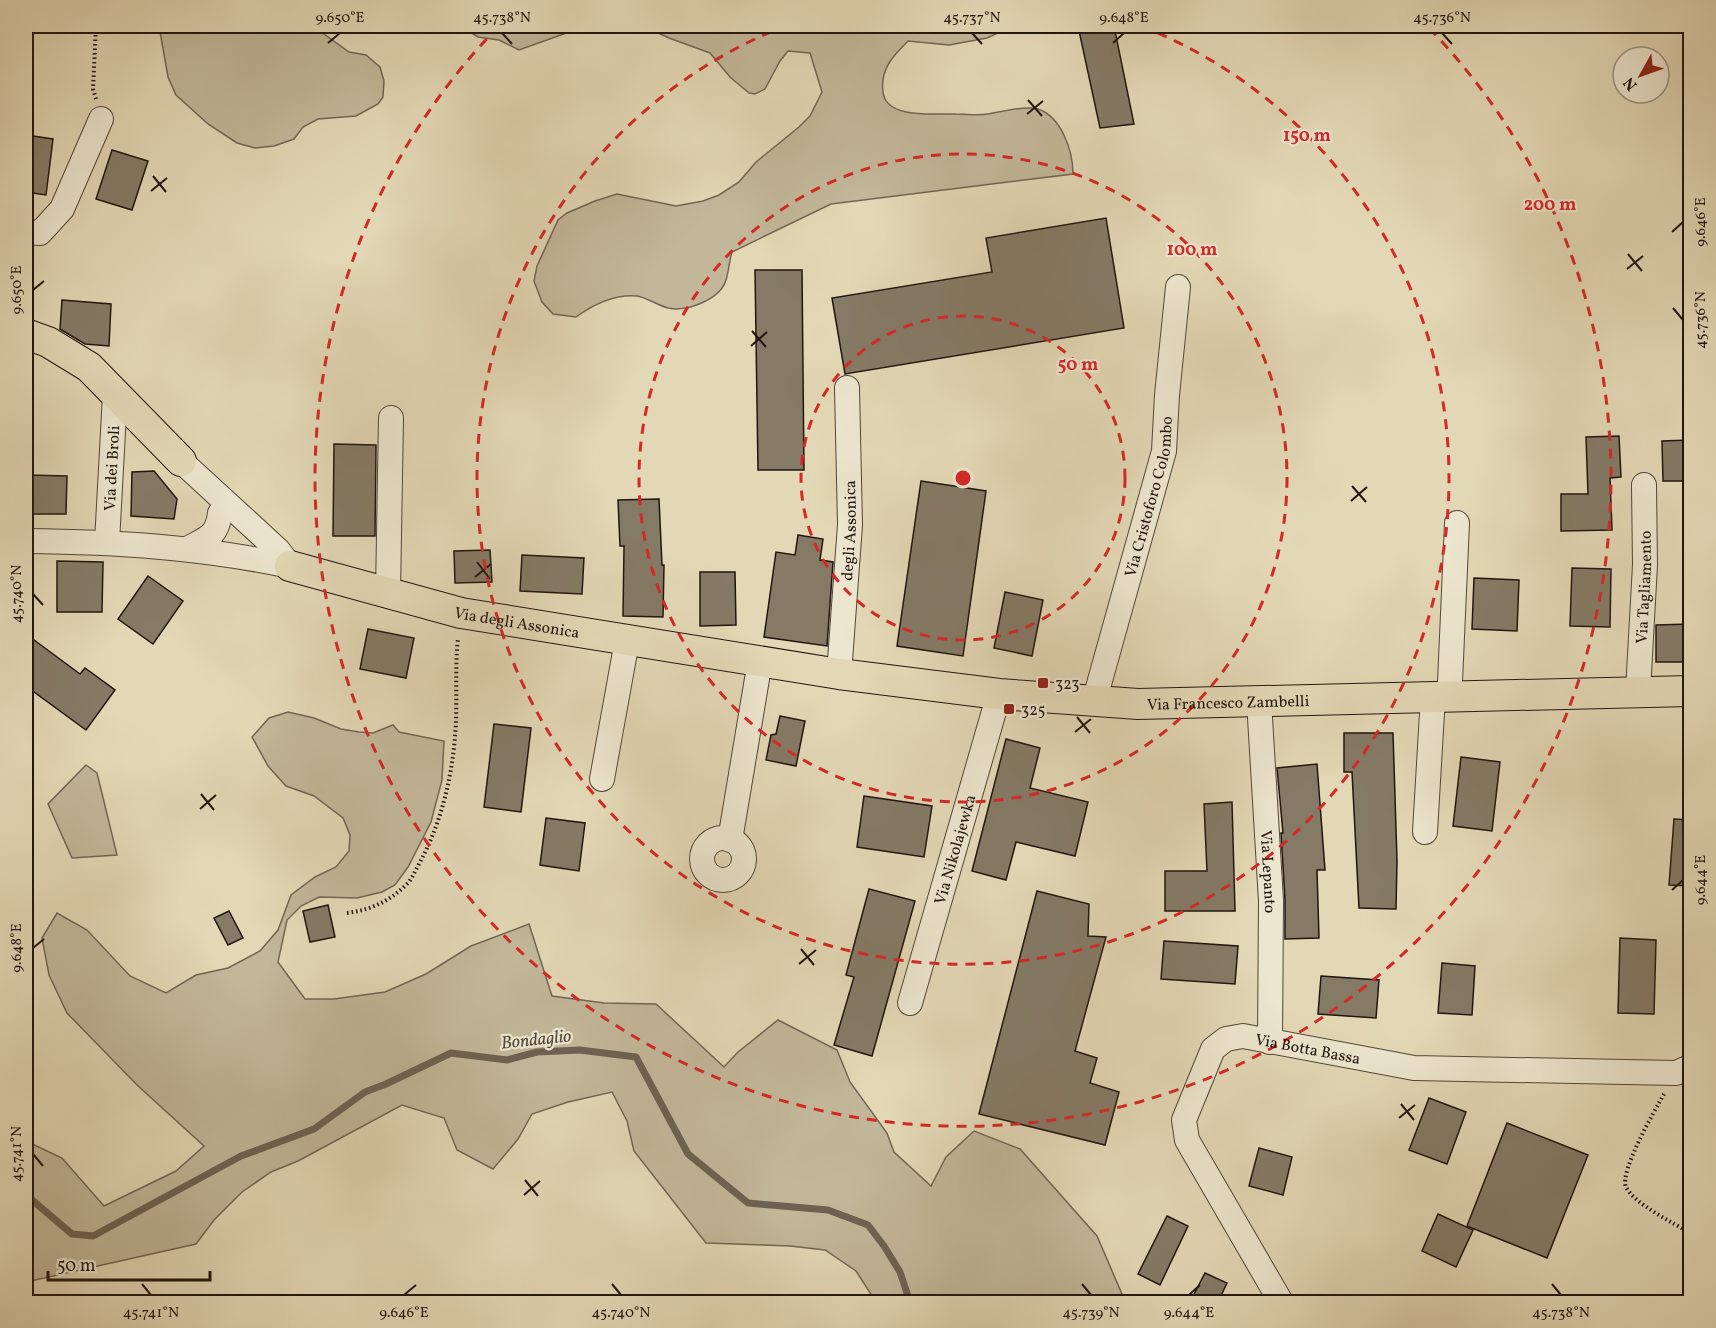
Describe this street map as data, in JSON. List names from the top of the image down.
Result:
{
  "streets": {
    "main road": ["Via degli Assonica", "Via Francesco Zambelli"],
    "street": [
      "Via dei Broli",
      "Via Cristoforo Colombo",
      "degli Assonica",
      "Via Tagliamento",
      "Via Nikolajewka",
      "Via Lepanto",
      "Via Botta Bassa"
    ]
  },
  "crossings": [
    ["Via dei Broli", "Via degli Assonica"],
    ["Via Cristoforo Colombo", "Via Francesco Zambelli"],
    ["degli Assonica", "Via degli Assonica"],
    ["Via Tagliamento", "Via Francesco Zambelli"],
    ["Via degli Assonica", "Via Francesco Zambelli"],
    ["Via degli Assonica", "Via Nikolajewka"],
    ["Via Francesco Zambelli", "Via Nikolajewka"],
    ["Via Francesco Zambelli", "Via Lepanto"],
    ["Via Lepanto", "Via Botta Bassa"]
  ],
  "water": ["Bondaglio"],
  "places": {
    "transit": ["323", "325"]
  },
  "scale_bar": "50 m",
  "north": "bottom left",
  "coordinates": [
    "9.650°E",
    "45.738°N",
    "45.737°N",
    "9.648°E",
    "45.736°N",
    "9.646°E",
    "45.740°N",
    "9.644°E",
    "45.741°N",
    "45.739°N"
  ],
  "rings": [
    "150 m",
    "200 m",
    "100 m",
    "50 m"
  ]
}
